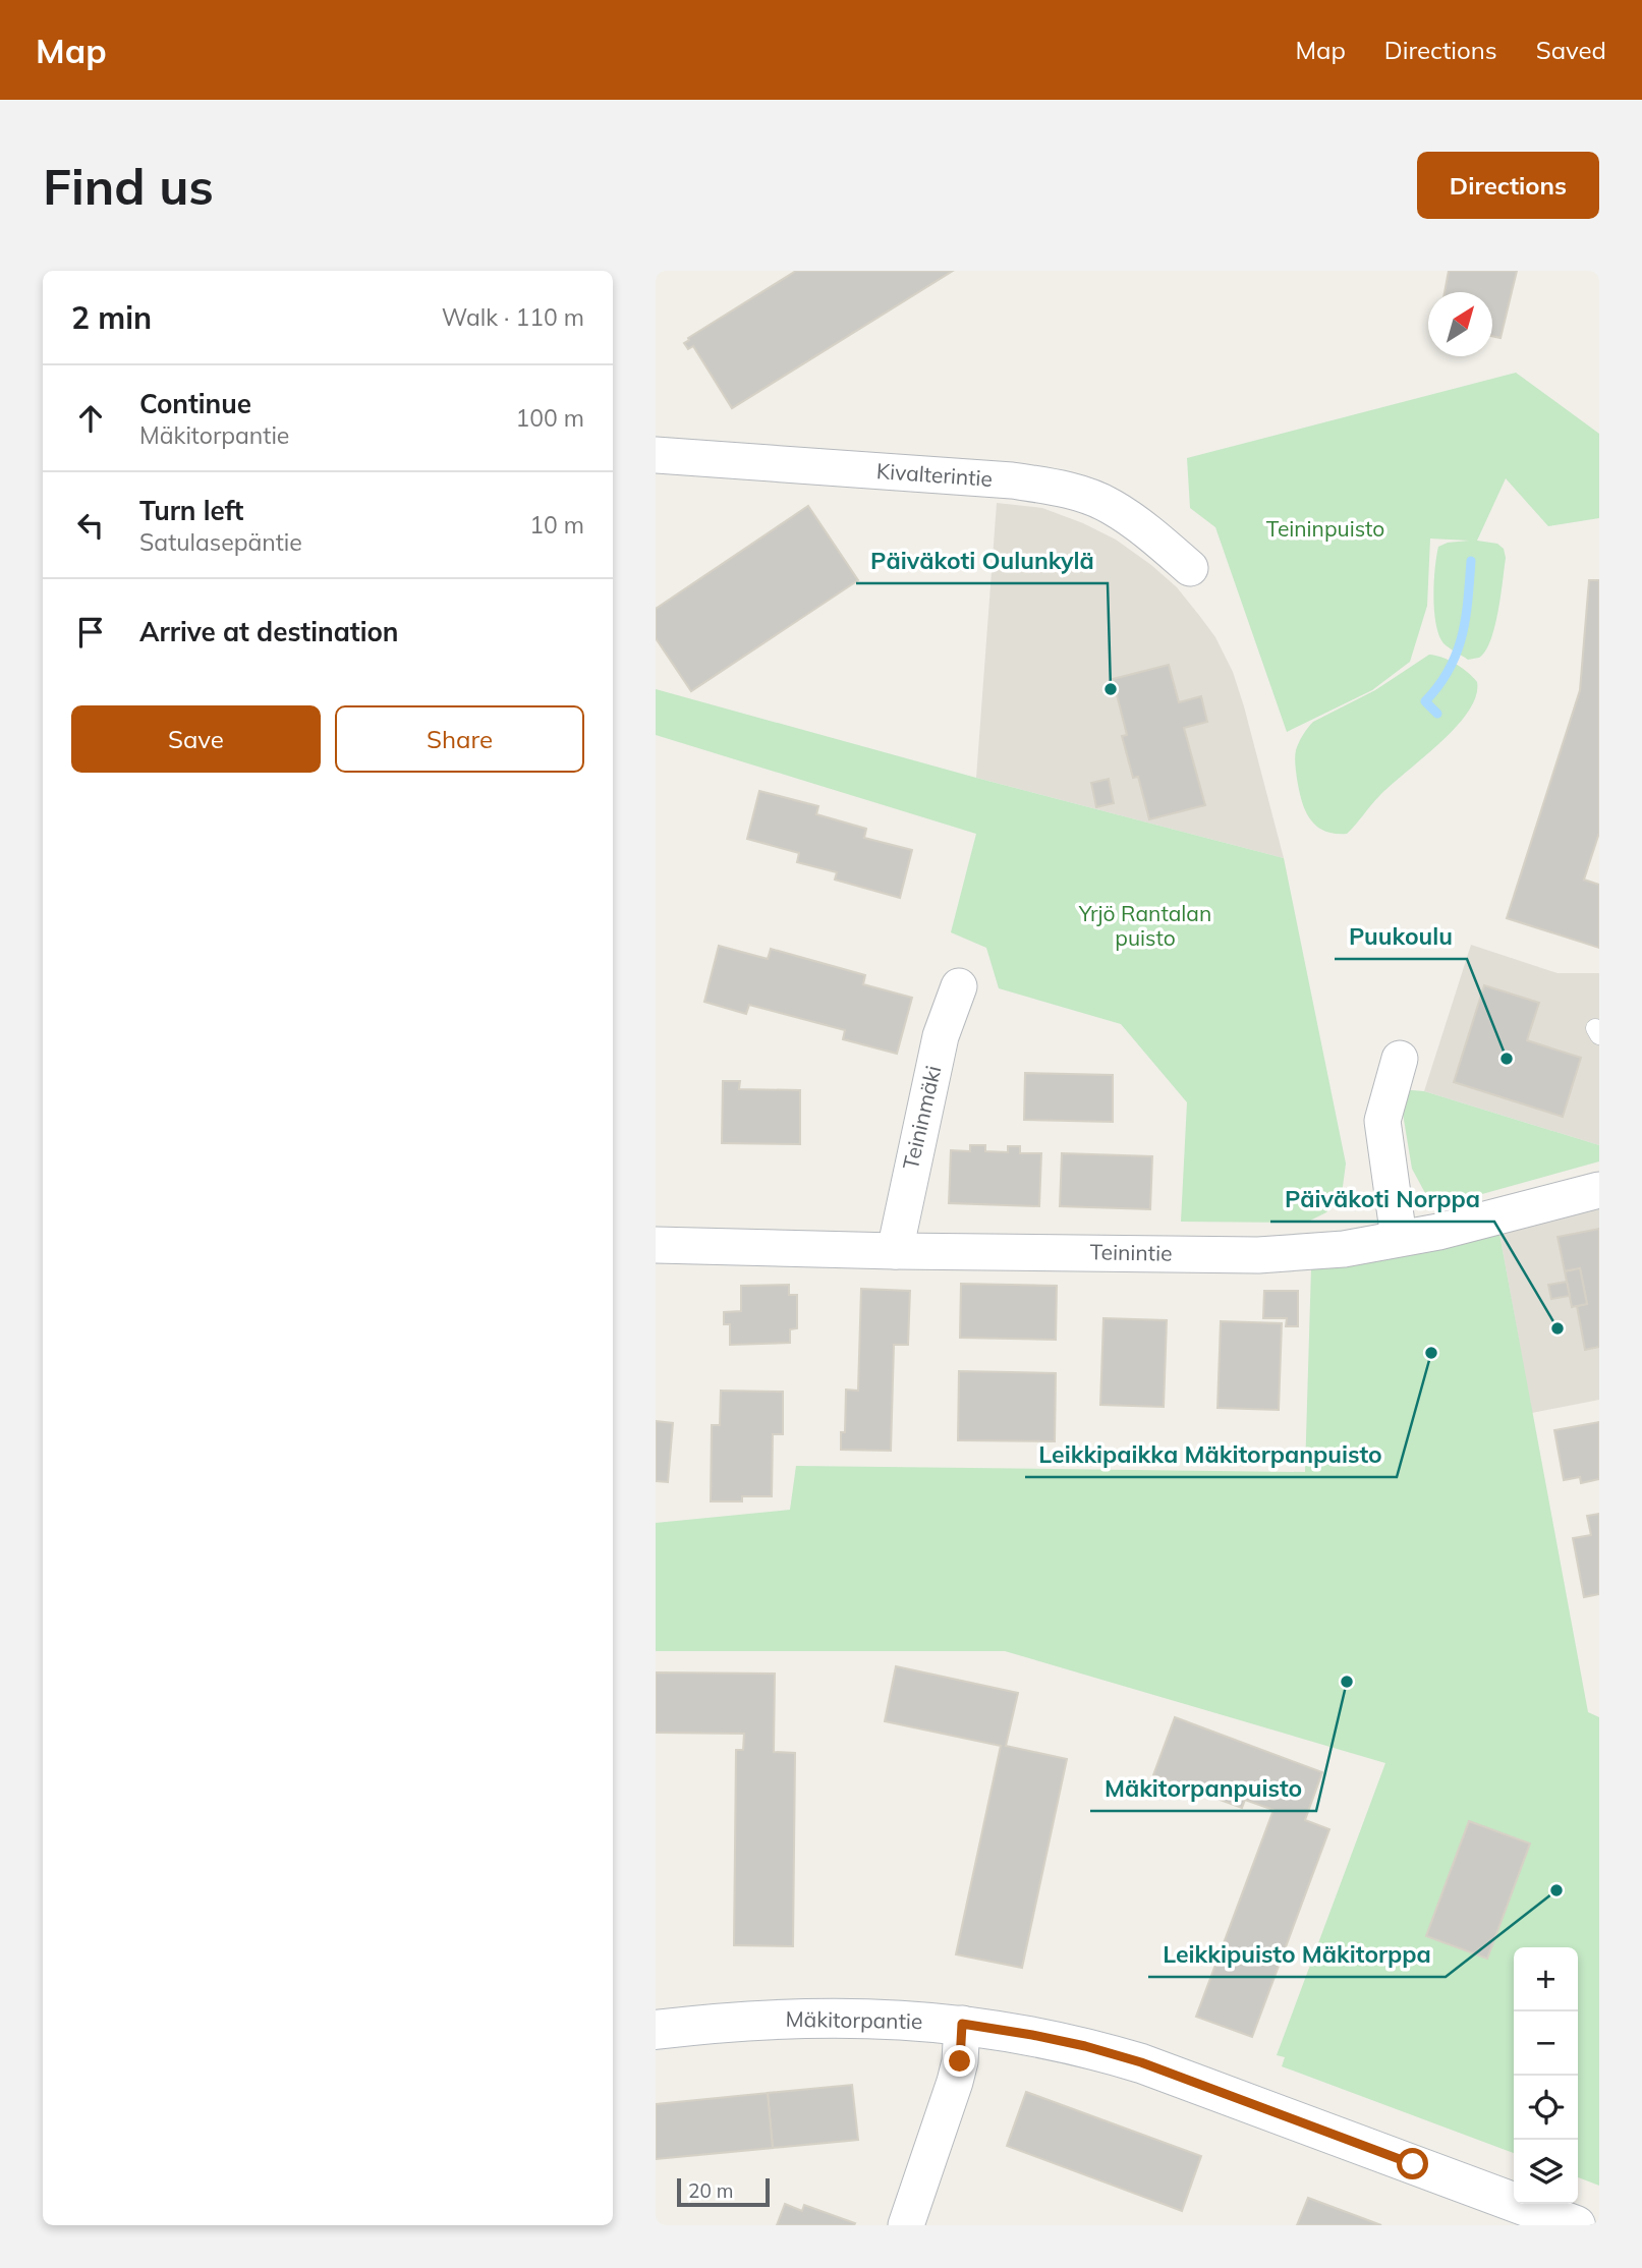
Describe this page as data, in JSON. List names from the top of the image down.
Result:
{
  "streets": {
    "street": [
      "Kivalterintie",
      "Teininmäki",
      "Teinintie",
      "Mäkitorpantie"
    ]
  },
  "crossings": [
    ["Teininmäki", "Teinintie"]
  ],
  "parks": ["Teininpuisto", "Yrjö Rantalan puisto"],
  "places": [
    "Päiväkoti Oulunkylä",
    "Puukoulu",
    "Päiväkoti Norppa",
    "Leikkipaikka Mäkitorpanpuisto",
    "Mäkitorpanpuisto",
    "Leikkipuisto Mäkitorppa"
  ],
  "scale_bar": "20 m",
  "north": "top right",
  "page": {
    "header": "Map",
    "nav": ["Map", "Directions", "Saved"],
    "buttons": [
      "Directions",
      ["Save", "Share"]
    ],
    "title": "Find us",
    "heading": ["2 min", "Walk · 110 m"],
    "list": [
      ["Continue", "Mäkitorpantie", "100 m"],
      ["Turn left", "Satulasepäntie", "10 m"],
      "Arrive at destination"
    ],
    "map_buttons": ["+", "−"],
    "scale": "20 m"
  }
}
